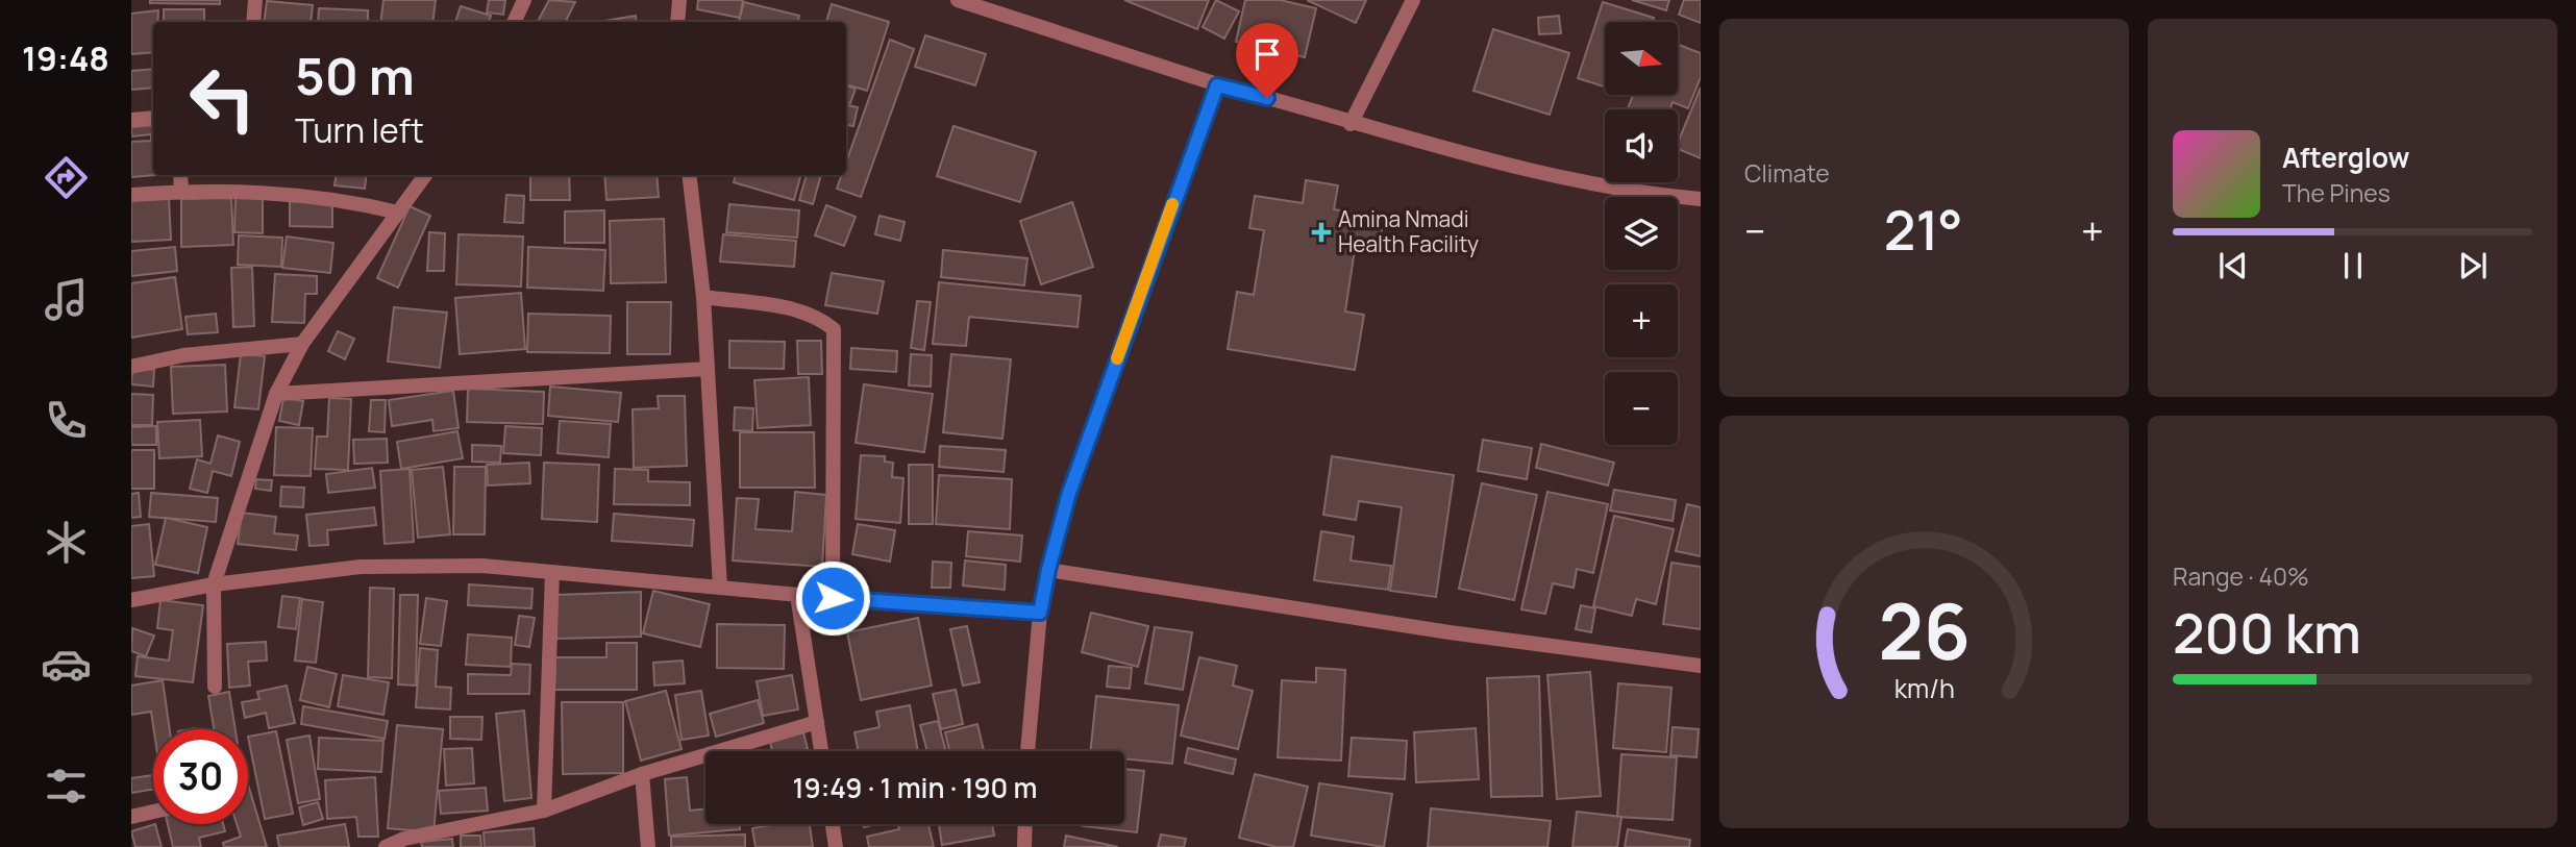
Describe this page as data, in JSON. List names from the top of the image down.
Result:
{
  "places": {
    "health": ["Amina Nmadi Health Facility"]
  },
  "north": "right",
  "page": {
    "tabs": "19:48",
    "tile": [
      "Climate",
      ["Range · 40%", "200 km"]
    ],
    "map_buttons": ["+", "−"],
    "turn": ["50 m", "Turn left"],
    "song": ["Afterglow", "The Pines"],
    "heat": ["−", "21°", "+"],
    "limit": "30",
    "trip": "19:49 · 1 min · 190 m",
    "gauge": ["26", "km/h"]
  }
}
